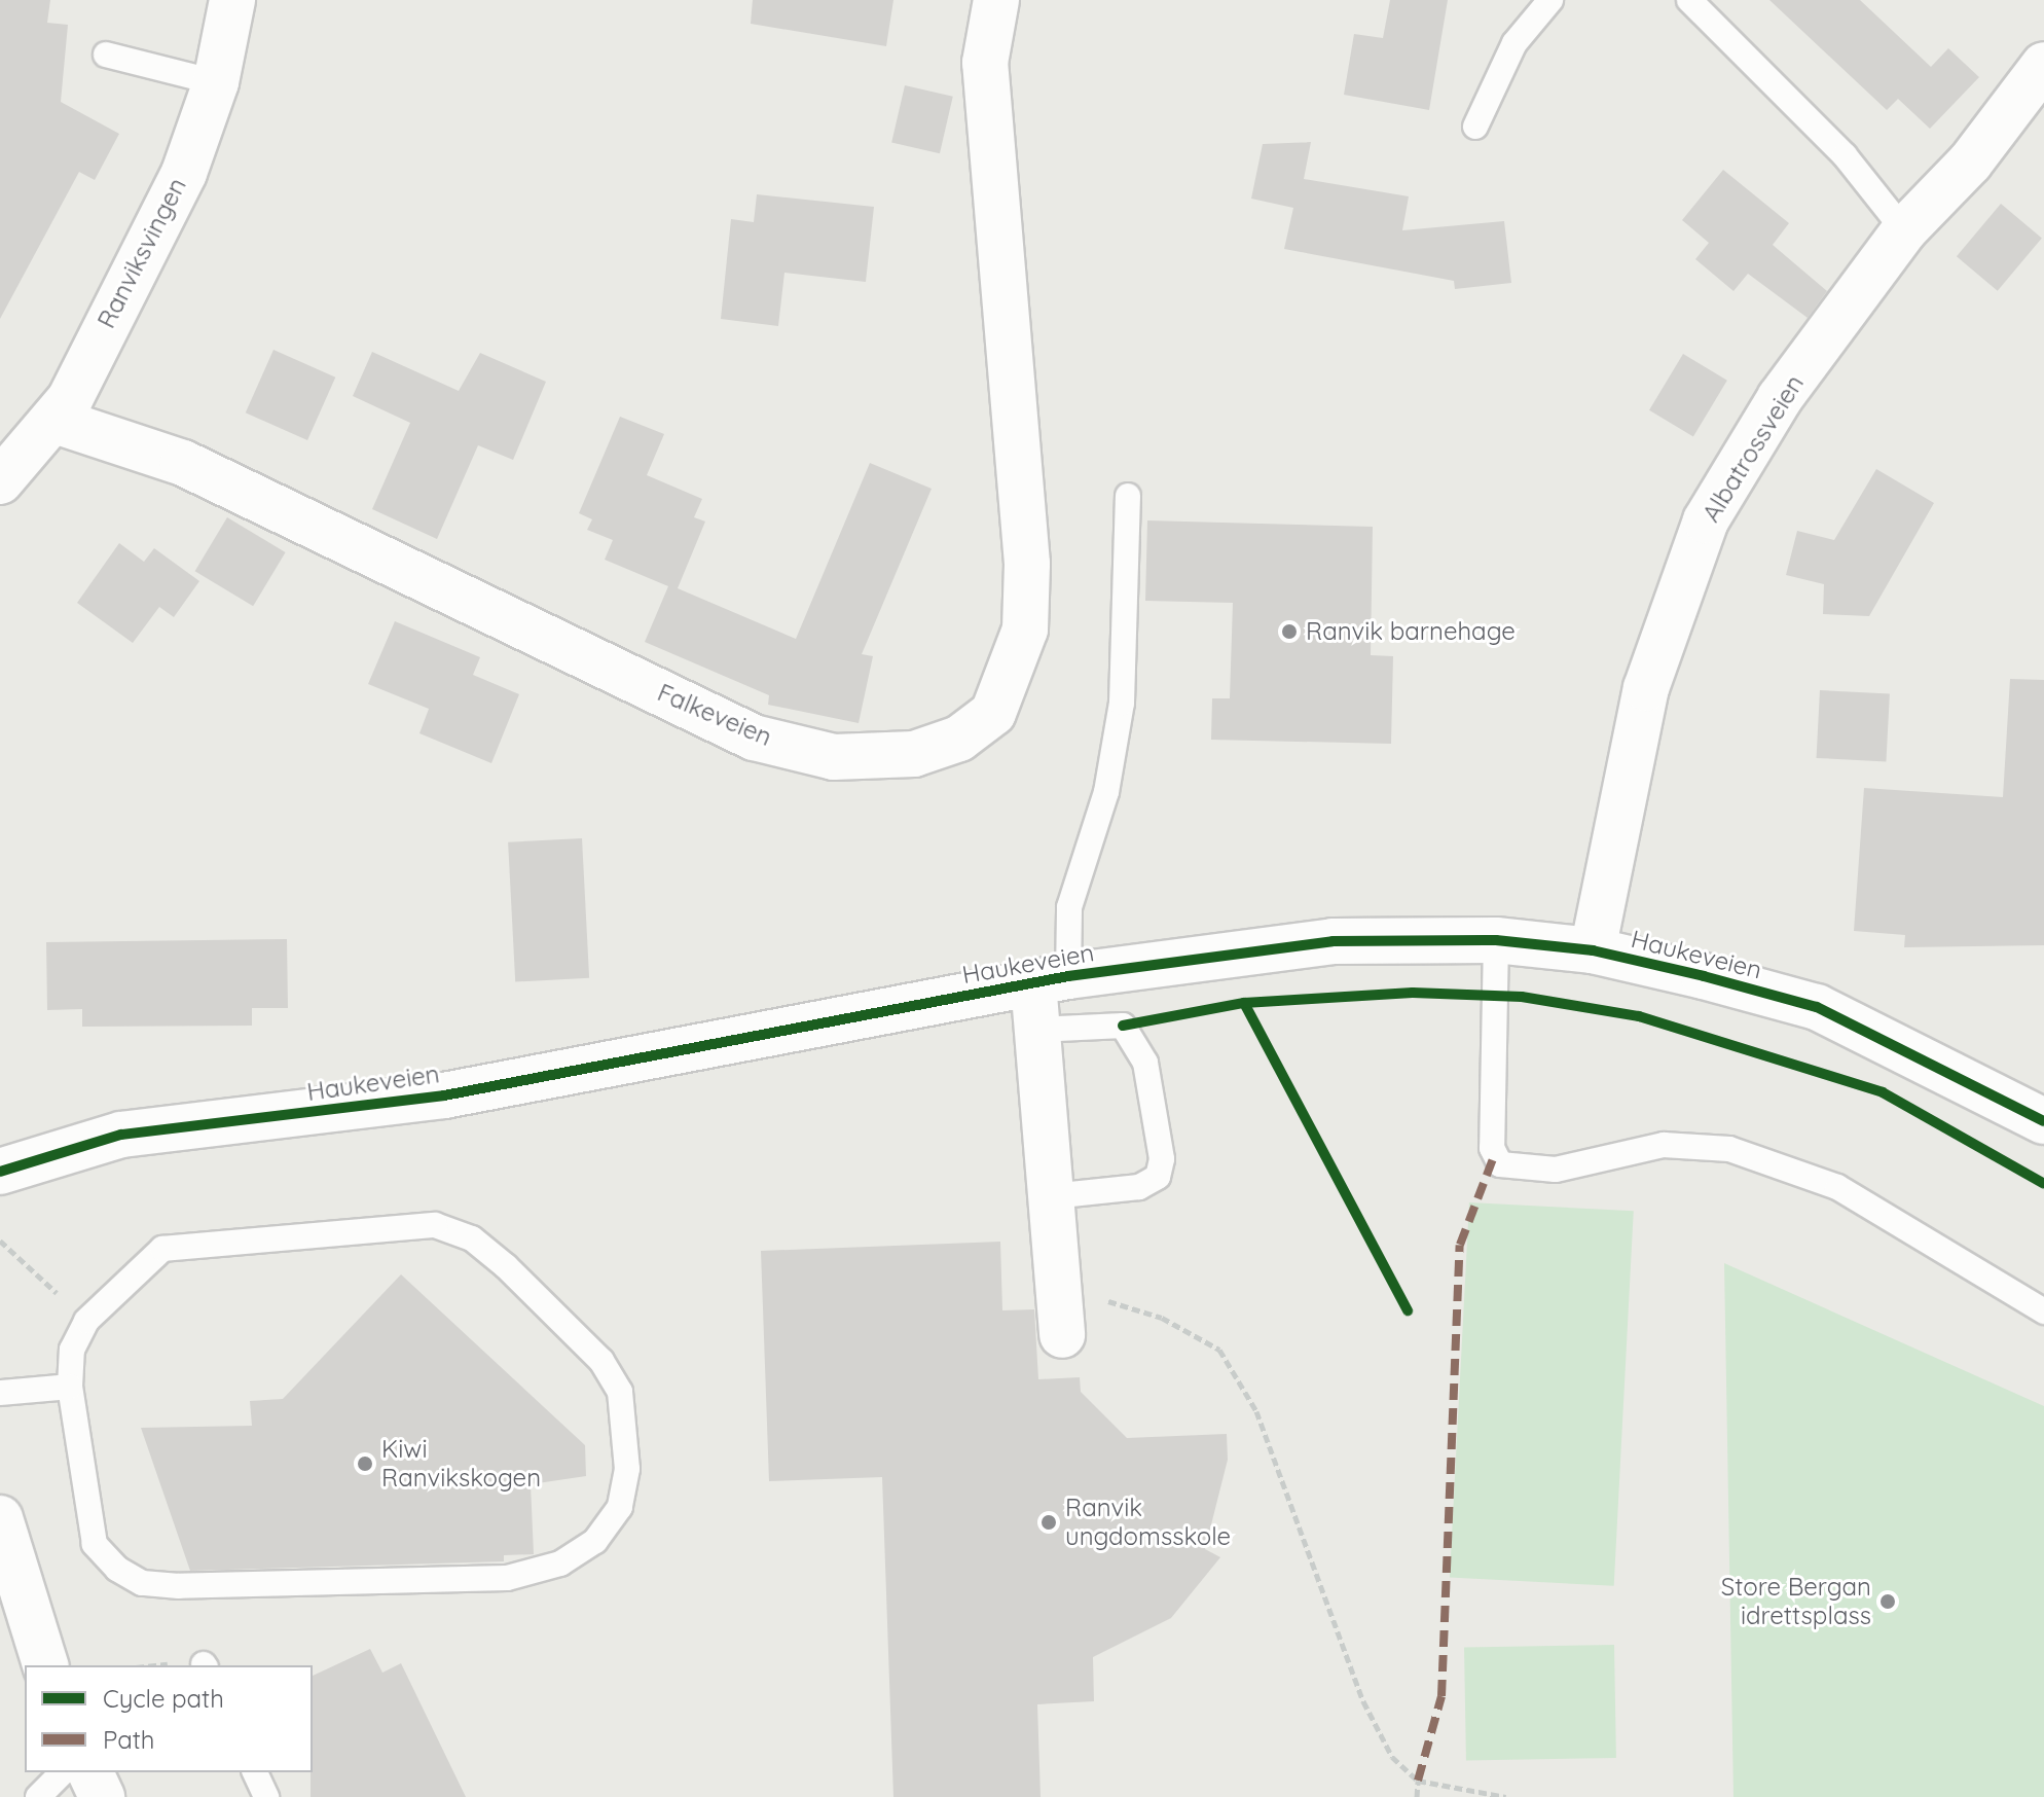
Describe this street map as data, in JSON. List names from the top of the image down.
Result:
{
  "streets": {
    "street": [
      "Ranviksvingen",
      "Albatrossveien",
      "Falkeveien",
      "Haukeveien"
    ]
  },
  "crossings": [
    ["Ranviksvingen", "Falkeveien"],
    ["Albatrossveien", "Haukeveien"]
  ],
  "places": [
    "Ranvik barnehage",
    "Kiwi Ranvikskogen",
    "Ranvik ungdomsskole",
    "Store Bergan idrettsplass"
  ],
  "legend": ["Cycle path", "Path"]
}
